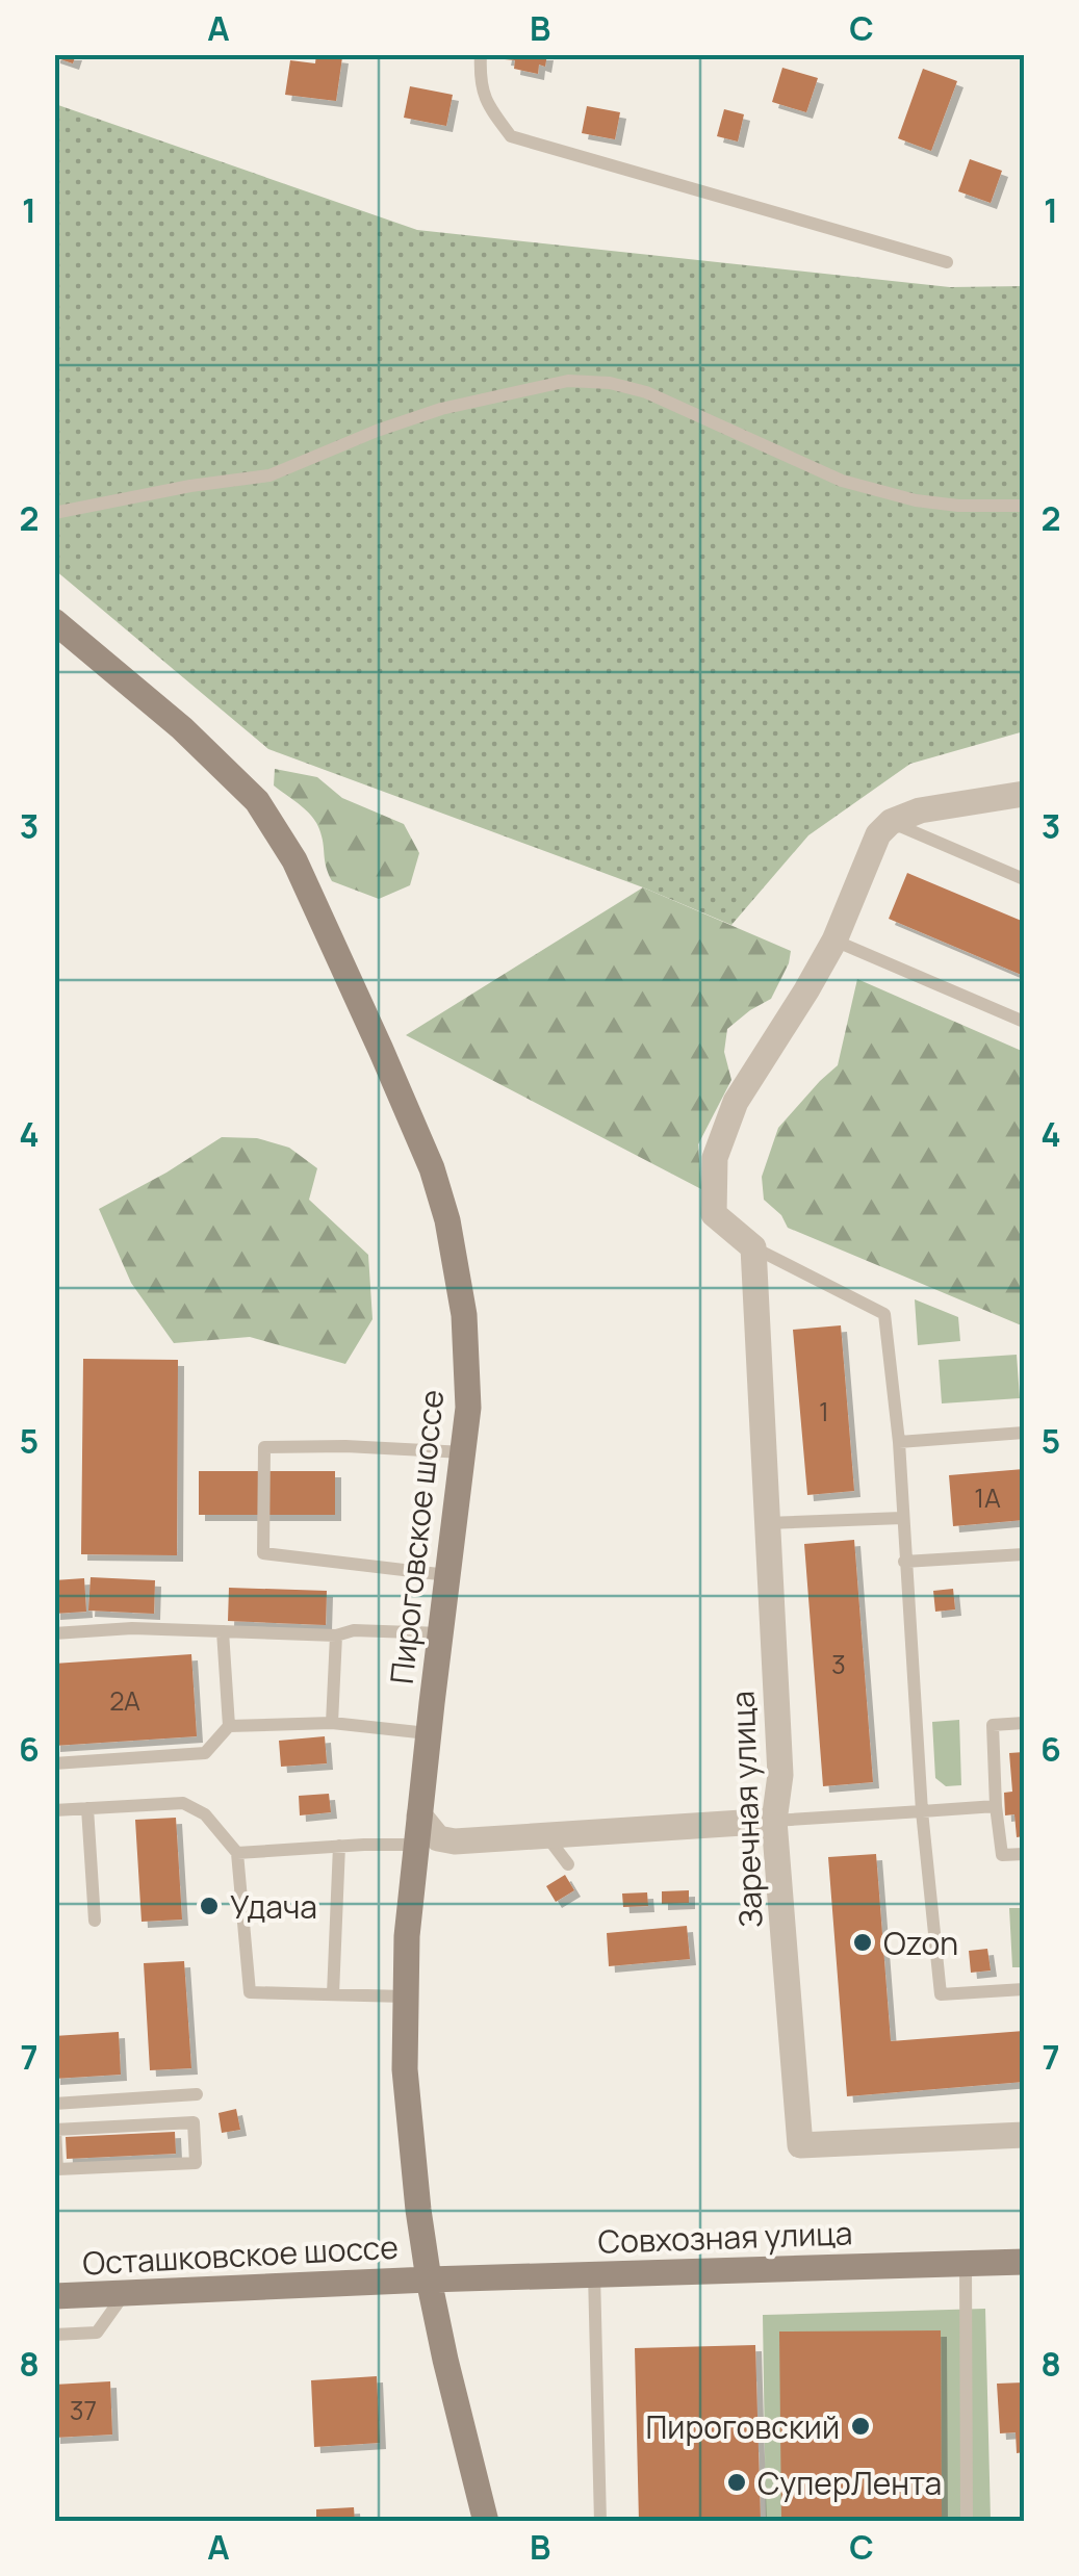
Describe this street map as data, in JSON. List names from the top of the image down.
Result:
{
  "streets": {
    "main road": ["Пироговское шоссе", "Совхозная улица", "Осташковское шоссе"],
    "street": ["Заречная улица"]
  },
  "crossings": [
    ["Пироговское шоссе", "Совхозная улица"],
    ["Пироговское шоссе", "Осташковское шоссе"],
    ["Совхозная улица", "Осташковское шоссе"]
  ],
  "places": [
    "Удача",
    "Ozon",
    "Пироговский",
    "СуперЛента"
  ],
  "house_numbers": [
    "1",
    "1А",
    "3",
    "2А",
    "37"
  ],
  "grid": {
    "columns": ["A", "B", "C"],
    "rows": [
      "1",
      "2",
      "3",
      "4",
      "5",
      "6",
      "7",
      "8"
    ]
  }
}
